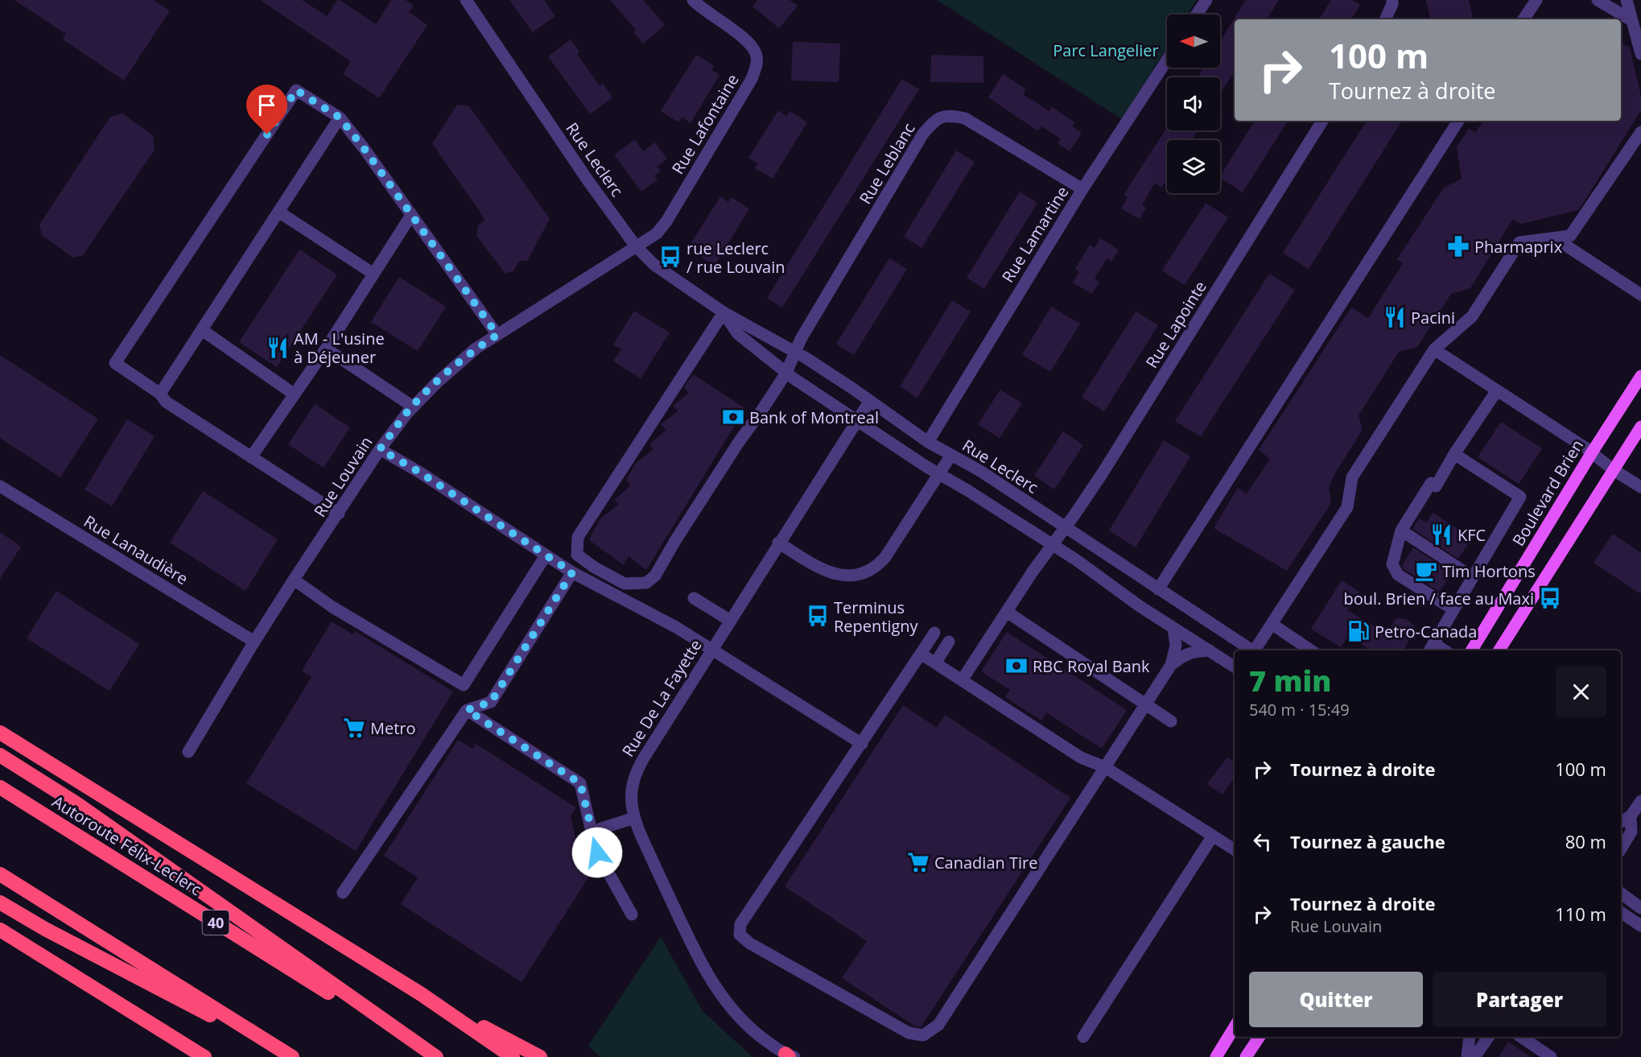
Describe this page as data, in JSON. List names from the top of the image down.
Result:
{
  "streets": {
    "highway": ["Autoroute Félix-Leclerc", "40"],
    "main road": ["Boulevard Brien"],
    "street": [
      "Rue Lafontaine",
      "Rue Leclerc",
      "Rue Leblanc",
      "Rue Lamartine",
      "Rue Lapointe",
      "Rue Louvain",
      "Rue Lanaudière",
      "Rue De La Fayette"
    ]
  },
  "crossings": [
    ["Rue Lafontaine", "Rue Leclerc"],
    ["Rue Lafontaine", "Rue Louvain"],
    ["Rue Leclerc", "Rue Leblanc"],
    ["Rue Leclerc", "Rue Lamartine"],
    ["Rue Leclerc", "Rue Lapointe"],
    ["Rue Leclerc", "Rue Louvain"],
    ["Rue Leclerc", "Rue De La Fayette"],
    ["Rue Leblanc", "Rue Lamartine"],
    ["Rue Louvain", "Rue Lanaudière"]
  ],
  "parks": ["Parc Langelier"],
  "places": {
    "pharmacy": ["Pharmaprix"],
    "bus stop": ["rue Leclerc / rue Louvain", "boul. Brien / face au Maxi", "Terminus Repentigny"],
    "restaurant": ["Pacini", "AM - L'usine à Déjeuner", "KFC"],
    "bank": ["Bank of Montreal", "RBC Royal Bank"],
    "cafe": ["Tim Hortons"],
    "fuel station": ["Petro-Canada"],
    "supermarket": ["Metro", "Canadian Tire"]
  },
  "north": "left",
  "page": {
    "turn": ["100 m", "Tournez à droite"],
    "heading": ["7 min", "540 m · 15:49"],
    "list": [
      {
        "name": "Tournez à droite",
        "value": "100 m"
      },
      {
        "name": "Tournez à gauche",
        "value": "80 m"
      },
      {
        "name": "Tournez à droite",
        "note": "Rue Louvain",
        "value": "110 m"
      }
    ],
    "buttons": ["Quitter", "Partager"]
  }
}
